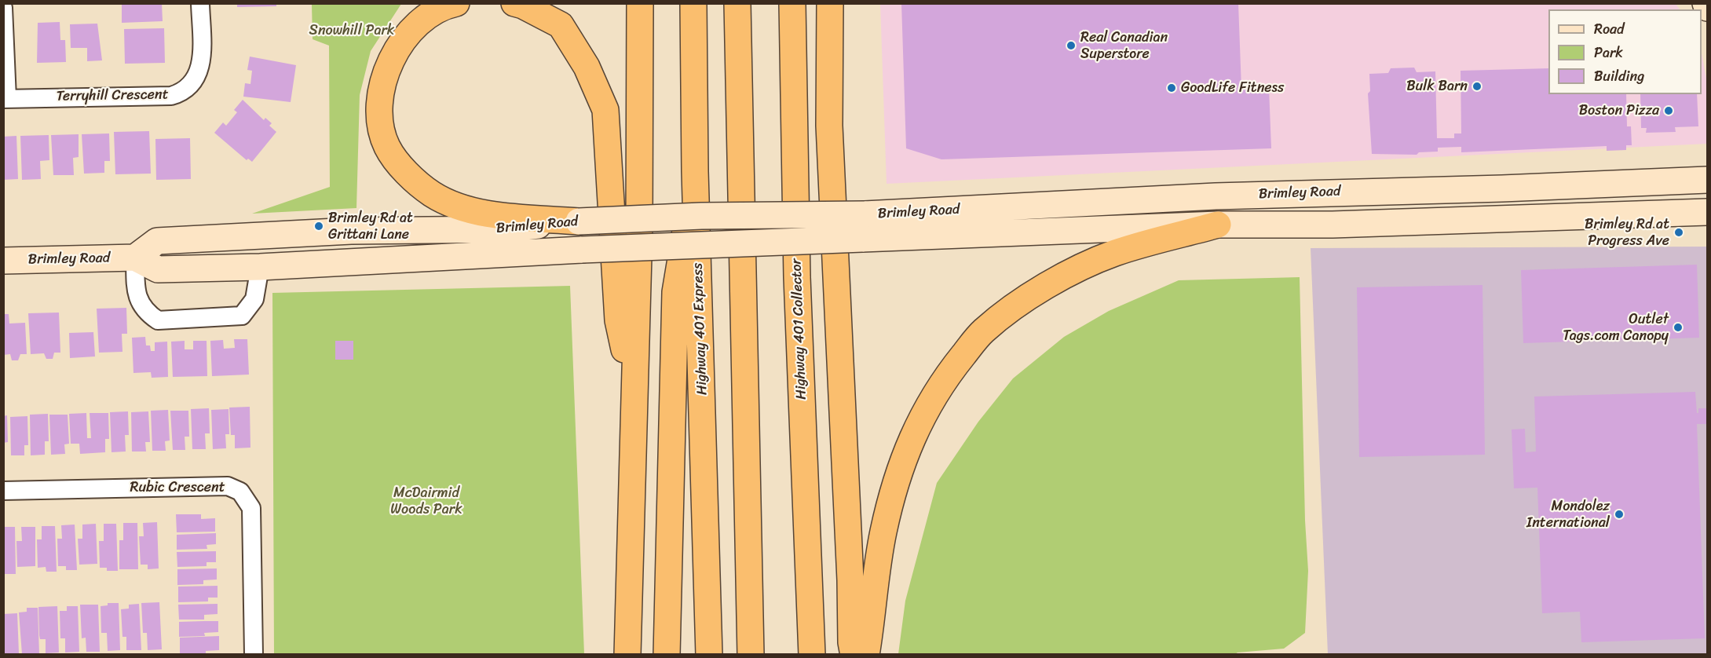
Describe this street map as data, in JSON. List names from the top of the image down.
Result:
{
  "streets": {
    "highway": ["Highway 401 Express", "Highway 401 Collector"],
    "main road": ["Brimley Road"],
    "street": ["Terryhill Crescent", "Rubic Crescent"]
  },
  "parks": ["Snowhill Park", "McDairmid Woods Park"],
  "places": [
    "Real Canadian Superstore",
    "Bulk Barn",
    "GoodLife Fitness",
    "Boston Pizza",
    "Brimley Rd at Grittani Lane",
    "Brimley Rd at Progress Ave",
    "Outlet Tags.com Canopy",
    "Mondolez International"
  ],
  "legend": ["Road", "Park", "Building"]
}
